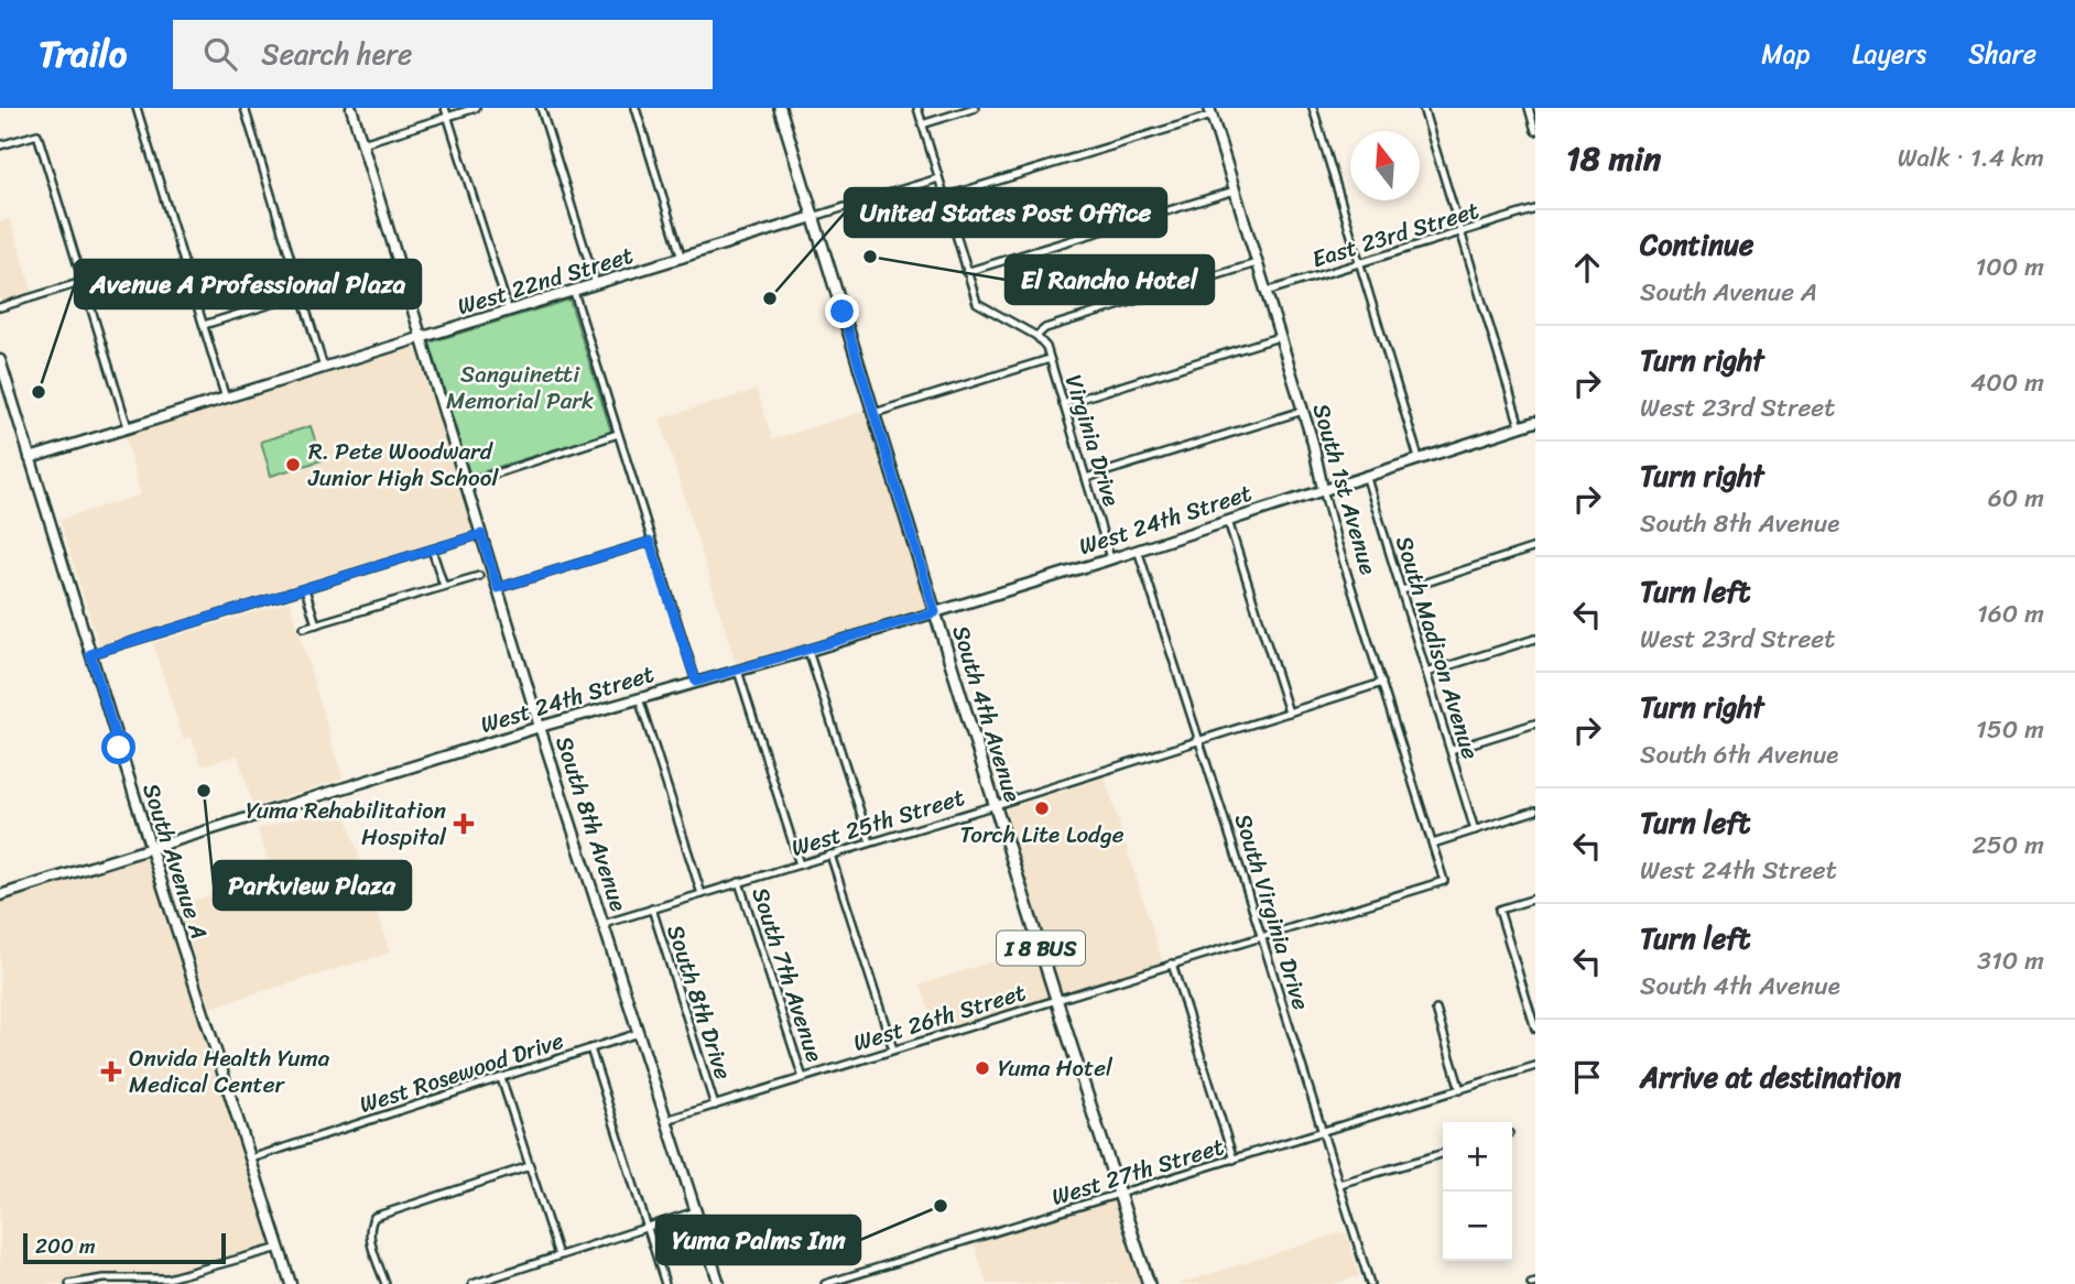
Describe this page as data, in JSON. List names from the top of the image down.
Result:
{
  "streets": {
    "main road": [
      "West 22nd Street",
      "South 1st Avenue",
      "West 24th Street",
      "South 4th Avenue",
      "South 8th Avenue",
      "South Avenue A",
      "I 8 BUS"
    ],
    "street": [
      "East 23rd Street",
      "Virginia Drive",
      "South Madison Avenue",
      "West 25th Street",
      "South Virginia Drive",
      "South 7th Avenue",
      "South 8th Drive",
      "West 26th Street",
      "West Rosewood Drive",
      "West 27th Street"
    ]
  },
  "crossings": [
    ["East 23rd Street", "South 1st Avenue"],
    ["West 22nd Street", "South 4th Avenue"],
    ["West 22nd Street", "South 8th Avenue"],
    ["West 22nd Street", "South Avenue A"],
    ["Virginia Drive", "West 24th Street"],
    ["South 1st Avenue", "West 24th Street"],
    ["South 1st Avenue", "West 25th Street"],
    ["South 1st Avenue", "West 26th Street"],
    ["West 24th Street", "South Madison Avenue"],
    ["West 24th Street", "South 4th Avenue"],
    ["West 24th Street", "South 8th Avenue"],
    ["West 24th Street", "South Avenue A"],
    ["West 24th Street", "South Virginia Drive"],
    ["South 4th Avenue", "West 25th Street"],
    ["South 4th Avenue", "West 26th Street"],
    ["South 4th Avenue", "West 27th Street"],
    ["West 25th Street", "South 8th Avenue"],
    ["West 25th Street", "South Virginia Drive"],
    ["West 25th Street", "South 7th Avenue"],
    ["West 25th Street", "South 8th Drive"],
    ["South 8th Avenue", "West 26th Street"],
    ["South 8th Avenue", "West Rosewood Drive"],
    ["South Avenue A", "West Rosewood Drive"],
    ["South Virginia Drive", "West 26th Street"],
    ["South Virginia Drive", "West 27th Street"],
    ["South 7th Avenue", "West 26th Street"],
    ["South 8th Drive", "West 26th Street"]
  ],
  "parks": ["Sanguinetti Memorial Park"],
  "places": {
    "other": [
      "El Rancho Hotel",
      "United States Post Office",
      "Avenue A Professional Plaza",
      "R. Pete Woodward Junior High School",
      "Parkview Plaza",
      "Torch Lite Lodge",
      "Yuma Hotel",
      "Yuma Palms Inn"
    ],
    "health": ["Yuma Rehabilitation Hospital", "Onvida Health Yuma Medical Center"]
  },
  "scale_bar": "200 m",
  "north": "top",
  "page": {
    "header": "Trailo",
    "search": "Search here",
    "nav": ["Map", "Layers", "Share"],
    "heading": ["18 min", "Walk · 1.4 km"],
    "list": [
      ["Continue", "South Avenue A", "100 m"],
      ["Turn right", "West 23rd Street", "400 m"],
      ["Turn right", "South 8th Avenue", "60 m"],
      ["Turn left", "West 23rd Street", "160 m"],
      ["Turn right", "South 6th Avenue", "150 m"],
      ["Turn left", "West 24th Street", "250 m"],
      ["Turn left", "South 4th Avenue", "310 m"],
      "Arrive at destination"
    ],
    "map_buttons": ["+", "−"],
    "scale": "200 m"
  }
}
